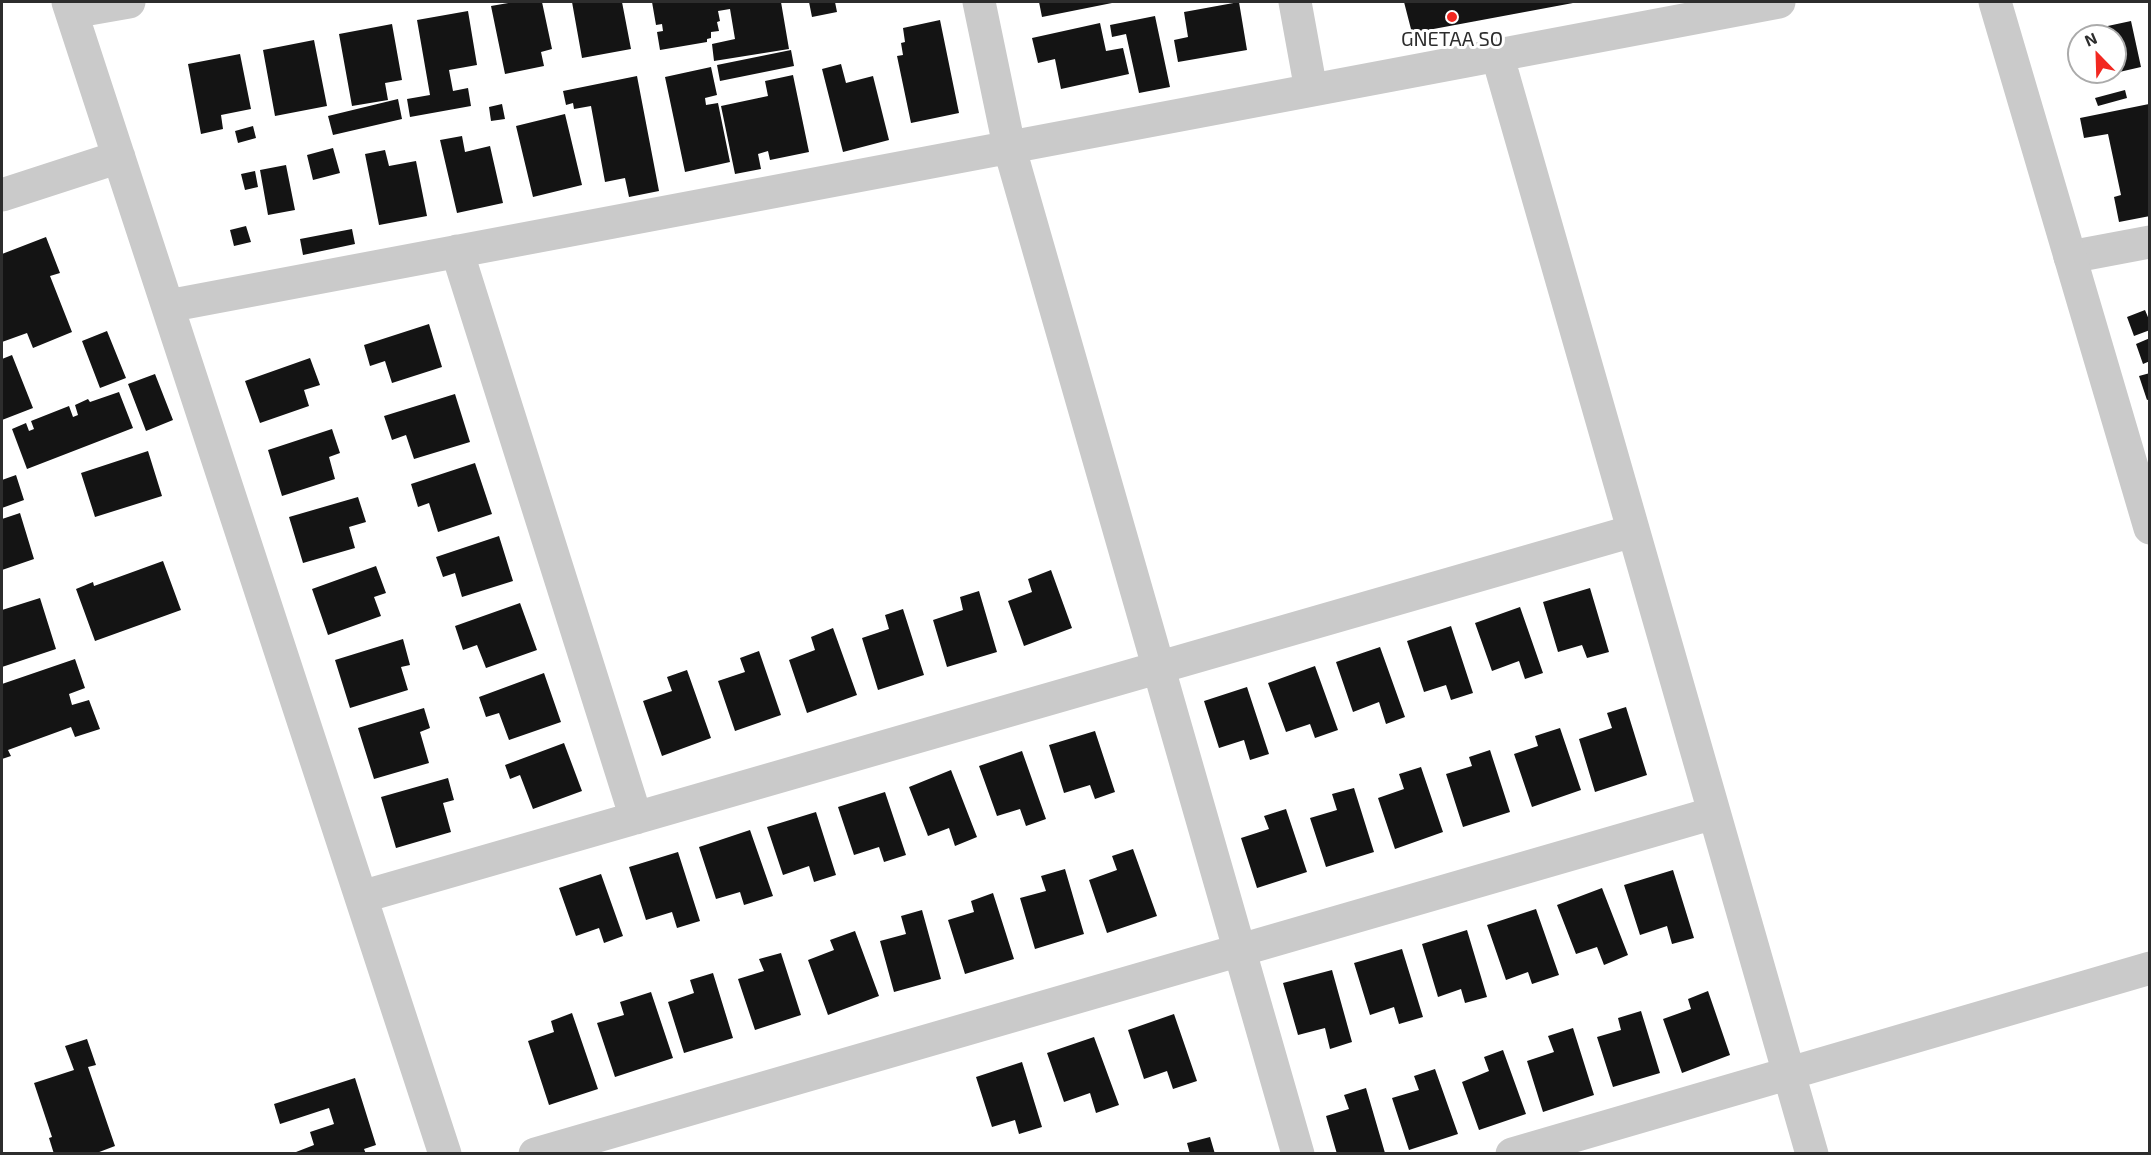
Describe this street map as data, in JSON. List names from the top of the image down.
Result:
{
  "places": ["GNETAA SO"],
  "north": "top left"
}
